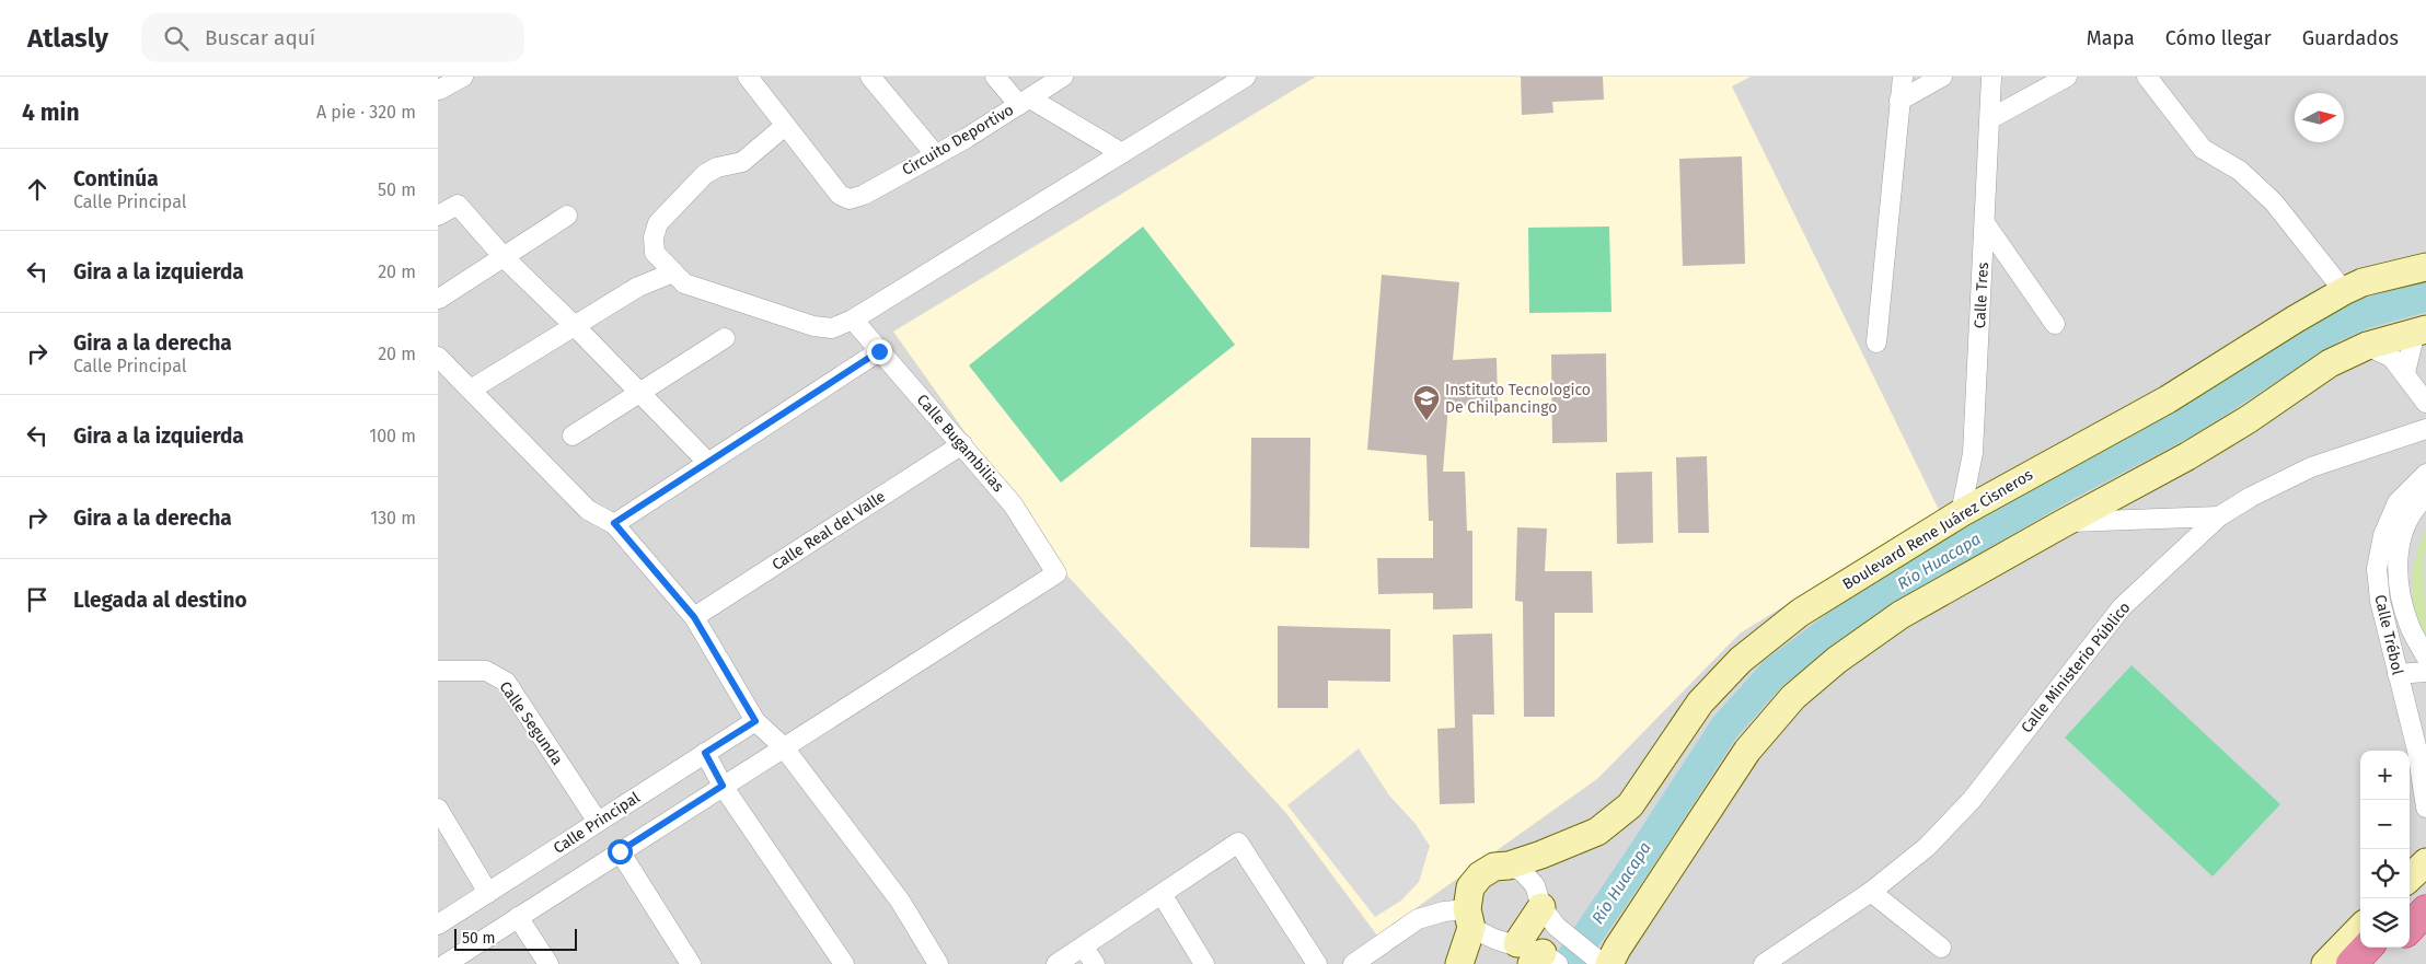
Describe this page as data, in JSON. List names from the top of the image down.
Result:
{
  "streets": {
    "main road": ["Boulevard Rene Juárez Cisneros"],
    "street": [
      "Circuito Deportivo",
      "Calle Tres",
      "Calle Bugambilias",
      "Calle Real del Valle",
      "Calle Trébol",
      "Calle Ministerio Público",
      "Calle Segunda",
      "Calle Principal"
    ]
  },
  "crossings": [
    ["Calle Tres", "Boulevard Rene Juárez Cisneros"],
    ["Calle Bugambilias", "Calle Real del Valle"],
    ["Calle Segunda", "Calle Principal"]
  ],
  "water": ["Río Huacapa"],
  "places": {
    "school or university": ["Instituto Tecnologico De Chilpancingo"]
  },
  "scale_bar": "50 m",
  "north": "right",
  "page": {
    "header": "Atlasly",
    "search": "Buscar aquí",
    "nav": ["Mapa", "Cómo llegar", "Guardados"],
    "heading": ["4 min", "A pie · 320 m"],
    "list": [
      ["Continúa", "Calle Principal", "50 m"],
      ["Gira a la izquierda", "20 m"],
      ["Gira a la derecha", "Calle Principal", "20 m"],
      ["Gira a la izquierda", "100 m"],
      ["Gira a la derecha", "130 m"],
      "Llegada al destino"
    ],
    "map_buttons": ["+", "−"],
    "scale": "50 m"
  }
}
